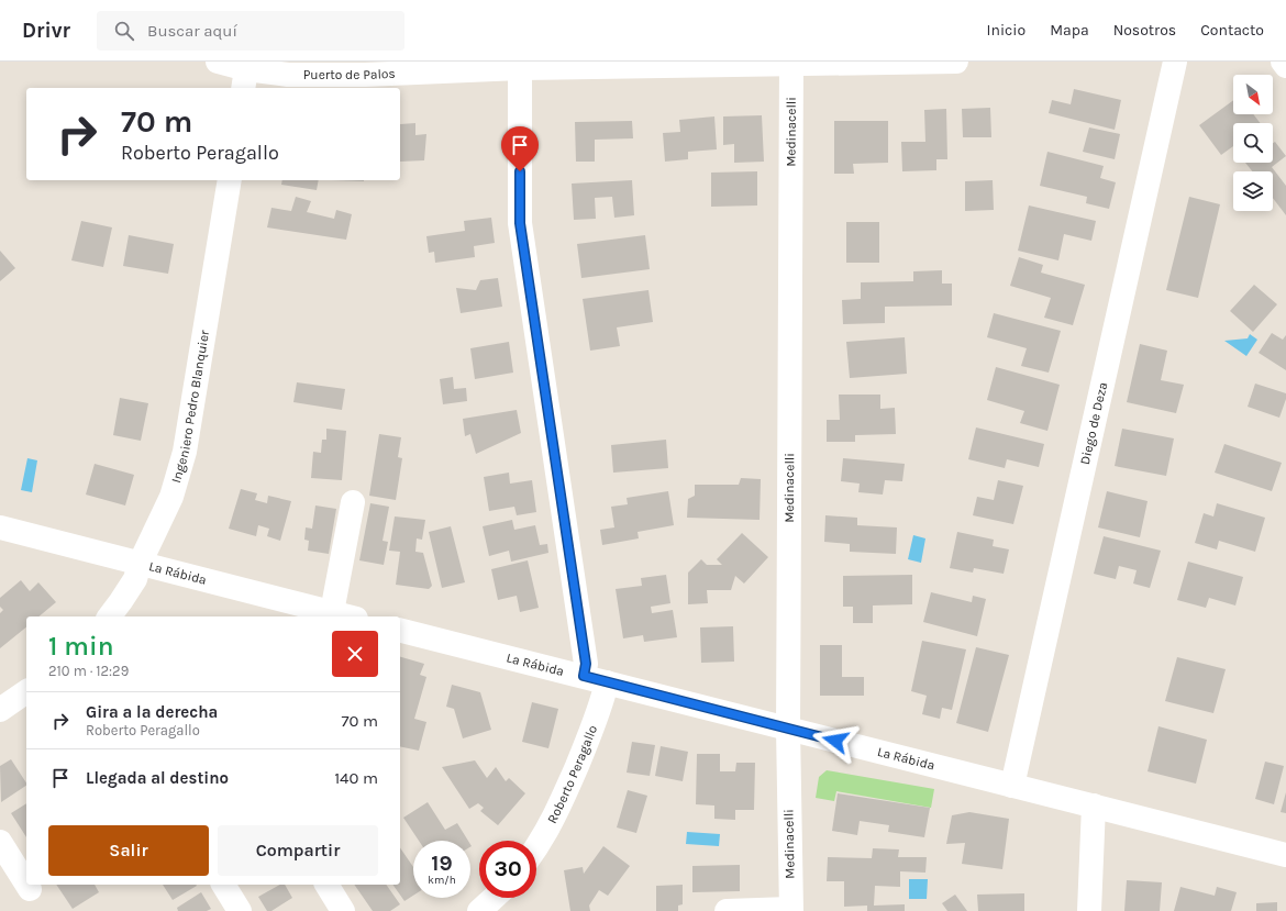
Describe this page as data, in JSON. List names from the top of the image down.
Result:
{
  "streets": {
    "street": [
      "Puerto de Palos",
      "Medinacelli",
      "Ingeniero Pedro Blanquier",
      "Diego de Deza",
      "La Rábida",
      "Roberto Peragallo"
    ]
  },
  "crossings": [
    ["Puerto de Palos", "Medinacelli"],
    ["Medinacelli", "La Rábida"],
    ["Ingeniero Pedro Blanquier", "La Rábida"],
    ["Diego de Deza", "La Rábida"],
    ["La Rábida", "Roberto Peragallo"]
  ],
  "north": "bottom right",
  "page": {
    "header": "Drivr",
    "search": "Buscar aquí",
    "nav": [
      "Inicio",
      "Mapa",
      "Nosotros",
      "Contacto"
    ],
    "turn": ["70 m", "Roberto Peragallo"],
    "heading": ["1 min", "210 m · 12:29"],
    "list": [
      {
        "name": "Gira a la derecha",
        "note": "Roberto Peragallo",
        "value": "70 m"
      },
      {
        "name": "Llegada al destino",
        "value": "140 m"
      }
    ],
    "buttons": ["Salir", "Compartir"],
    "speed": "19 km/h",
    "limit": "30"
  }
}
